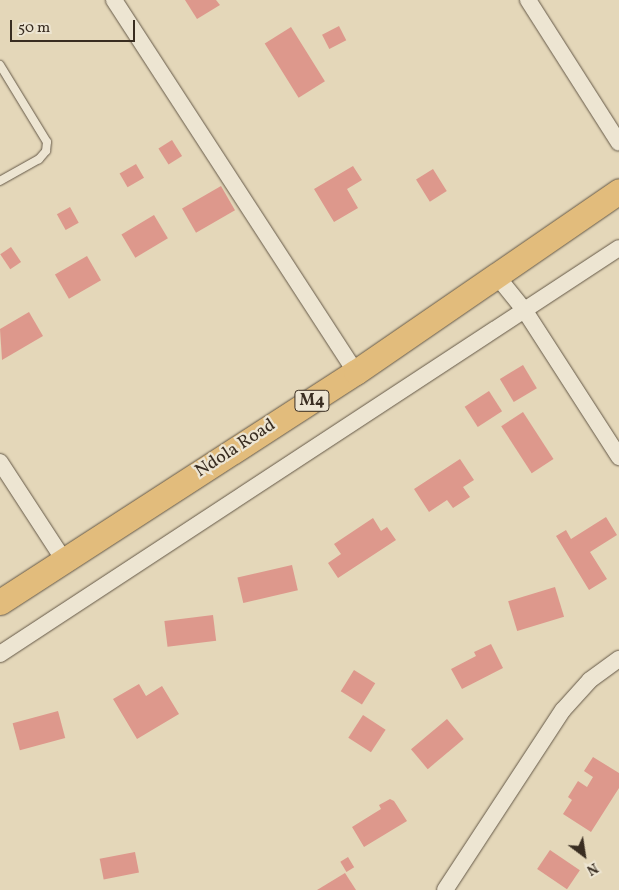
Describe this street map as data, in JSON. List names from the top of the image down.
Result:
{
  "streets": {
    "main road": ["M4", "Ndola Road"]
  },
  "scale_bar": "50 m",
  "north": "bottom right"
}
